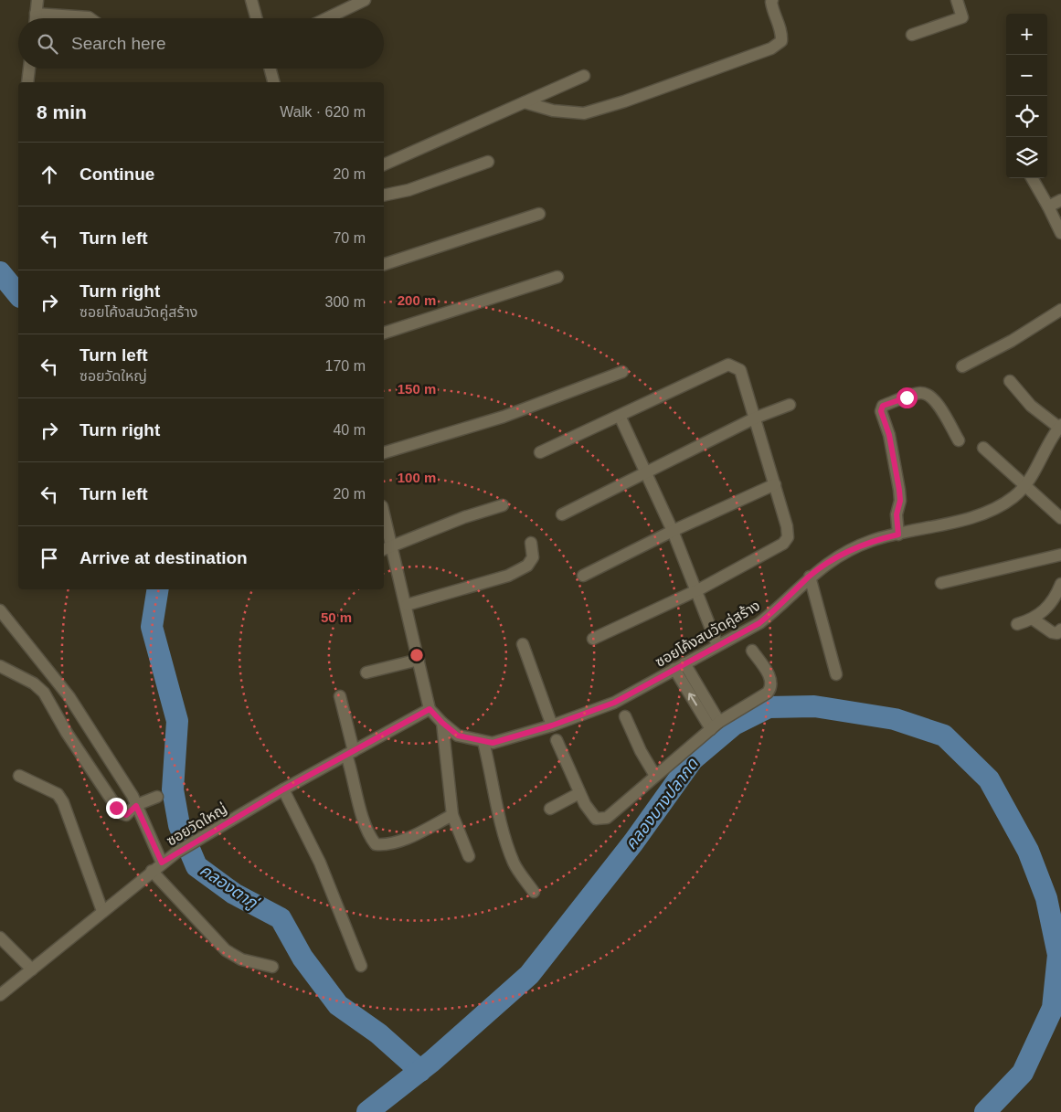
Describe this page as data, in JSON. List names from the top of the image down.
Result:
{
  "streets": {
    "street": ["ซอยโค้งสนวัดคู่สร้าง", "ซอยวัดใหญ่"]
  },
  "crossings": [
    ["ซอยโค้งสนวัดคู่สร้าง", "ซอยวัดใหญ่"]
  ],
  "water": ["คลองบางปลากด", "คลองตาภู่"],
  "page": {
    "map_buttons": ["+", "−"],
    "search": "Search here",
    "heading": ["8 min", "Walk · 620 m"],
    "list": [
      ["Continue", "20 m"],
      ["Turn left", "70 m"],
      ["Turn right", "ซอยโค้งสนวัดคู่สร้าง", "300 m"],
      ["Turn left", "ซอยวัดใหญ่", "170 m"],
      ["Turn right", "40 m"],
      ["Turn left", "20 m"],
      "Arrive at destination"
    ]
  },
  "rings": [
    "200 m",
    "150 m",
    "100 m",
    "50 m"
  ]
}
